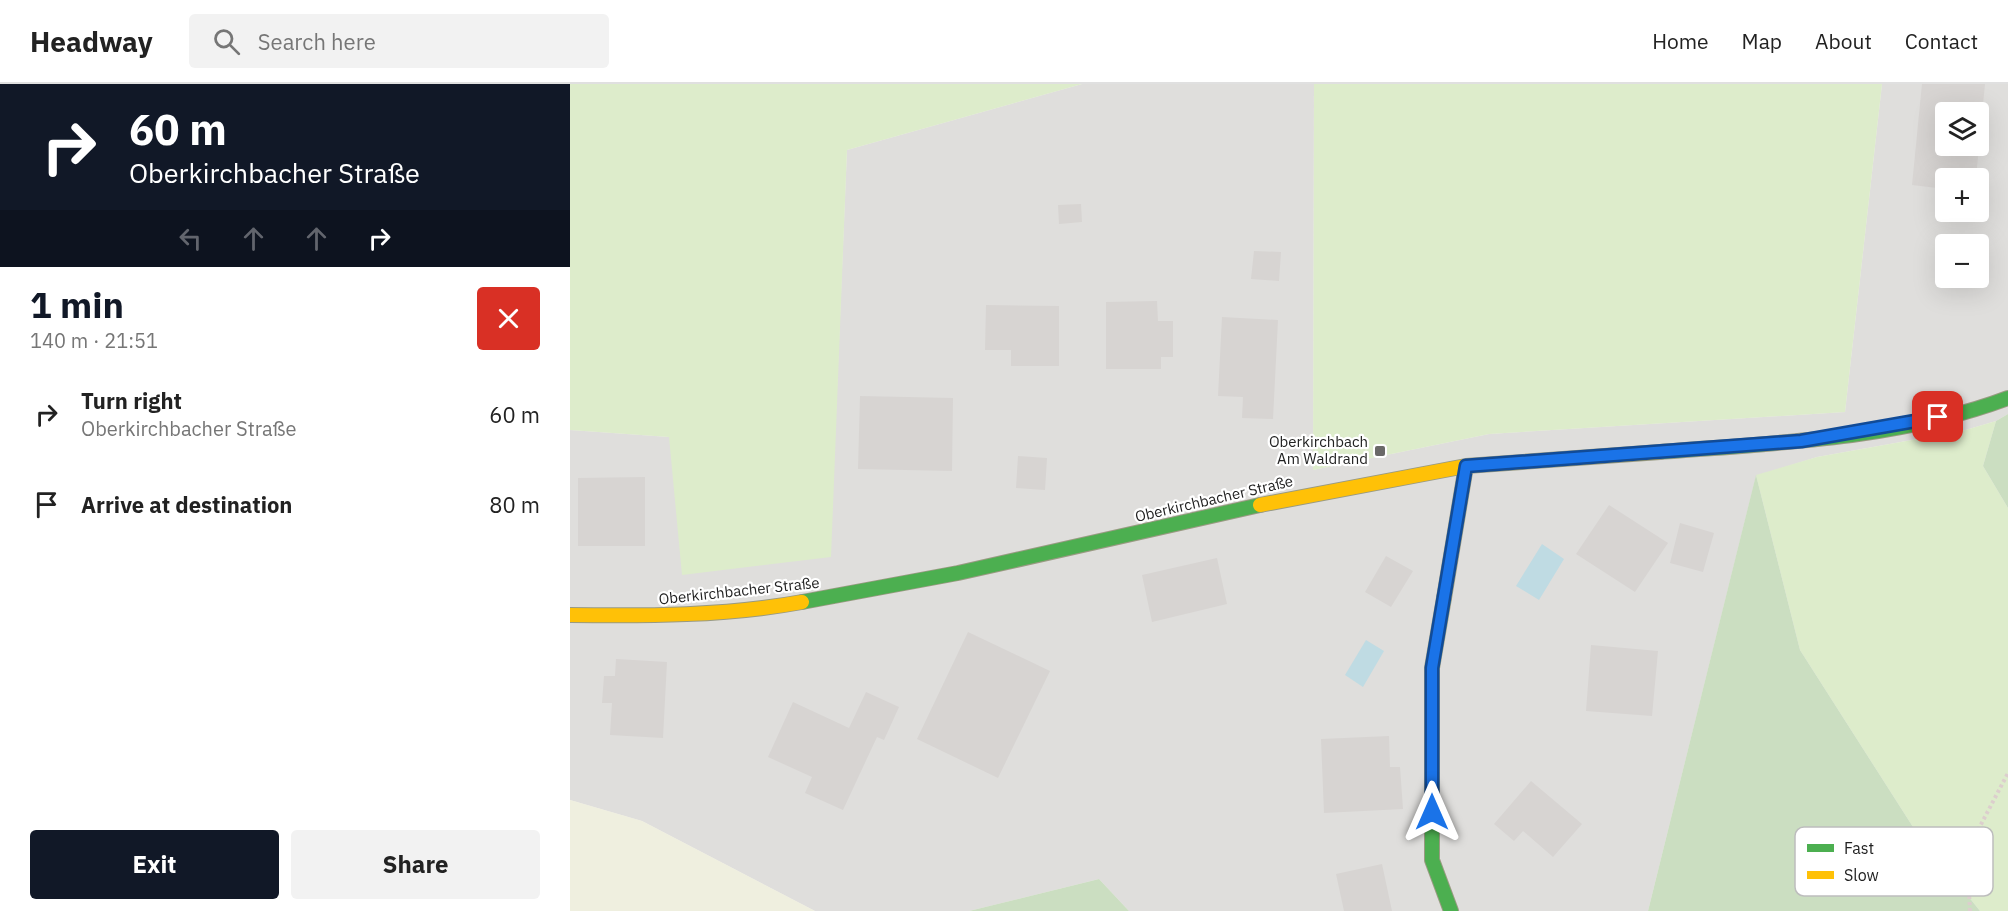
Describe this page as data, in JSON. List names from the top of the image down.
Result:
{
  "streets": {
    "street": ["Oberkirchbacher Straße"]
  },
  "places": {
    "transit": ["Oberkirchbach Am Waldrand"]
  },
  "legend": ["Fast", "Slow"],
  "page": {
    "header": "Headway",
    "search": "Search here",
    "nav": [
      "Home",
      "Map",
      "About",
      "Contact"
    ],
    "turn": ["60 m", "Oberkirchbacher Straße"],
    "map_buttons": ["+", "−"],
    "heading": ["1 min", "140 m · 21:51"],
    "list": [
      {
        "name": "Turn right",
        "note": "Oberkirchbacher Straße",
        "value": "60 m"
      },
      {
        "name": "Arrive at destination",
        "value": "80 m"
      }
    ],
    "buttons": ["Exit", "Share"]
  }
}
